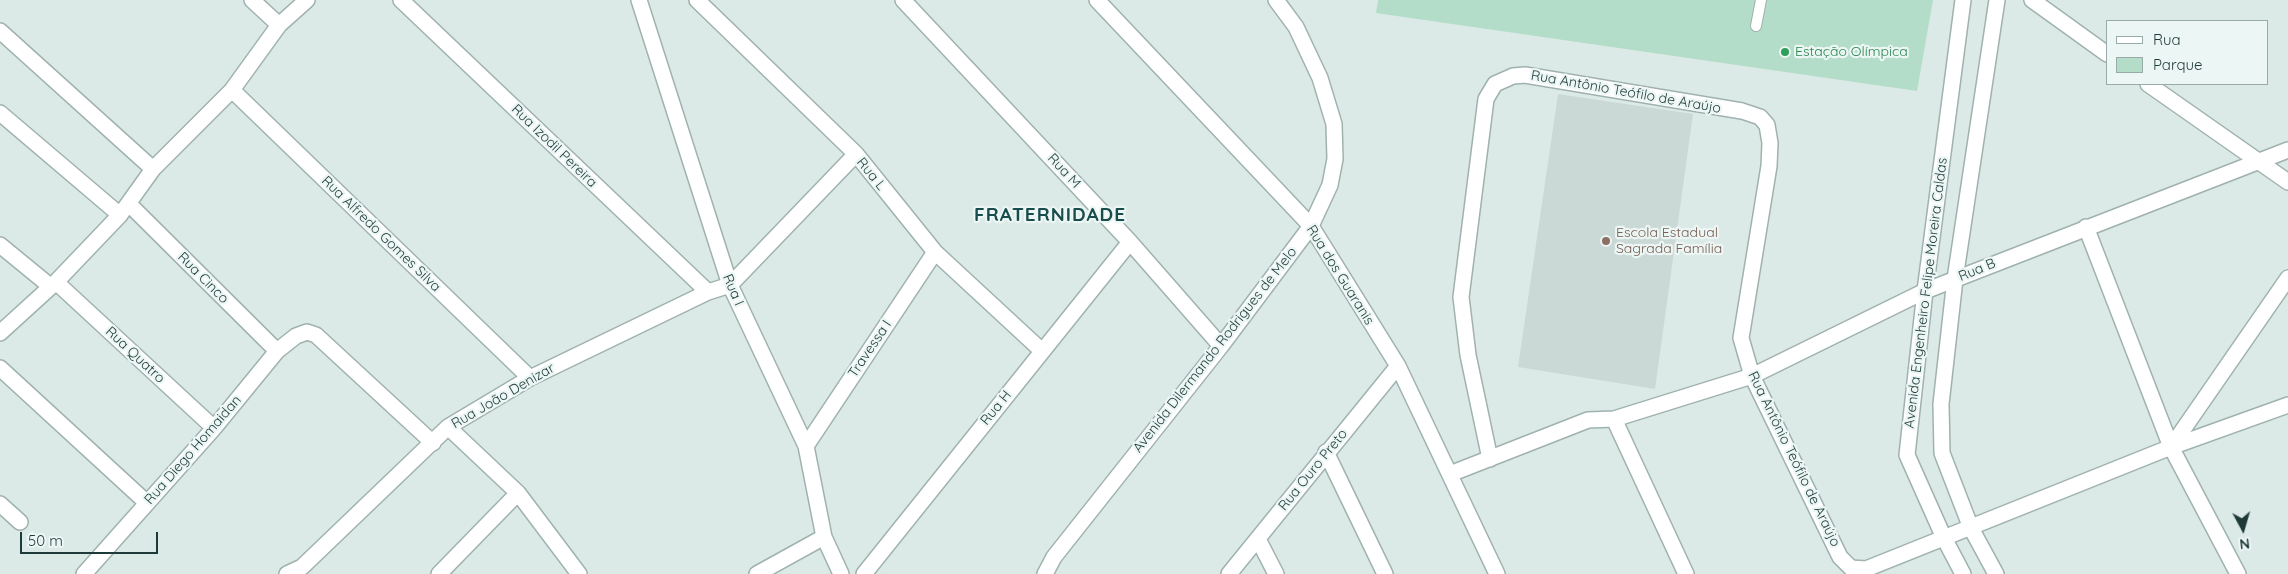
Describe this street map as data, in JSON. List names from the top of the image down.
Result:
{
  "streets": {
    "street": [
      "Rua Antônio Teófilo de Araújo",
      "Rua Izodil Pereira",
      "Rua M",
      "Rua L",
      "Rua Alfredo Gomes Silva",
      "Rua B",
      "Rua dos Guaranis",
      "Rua Cinco",
      "Rua I",
      "Avenida Engenheiro Felipe Moreira Caldas",
      "Travessa I",
      "Avenida Dilermando Rodrigues de Melo",
      "Rua Quatro",
      "Rua João Denizar",
      "Rua H",
      "Rua Diego Homaidan",
      "Rua Ouro Preto"
    ]
  },
  "crossings": [
    ["Rua Antônio Teófilo de Araújo", "Rua B"],
    ["Rua Antônio Teófilo de Araújo", "Avenida Engenheiro Felipe Moreira Caldas"],
    ["Rua Izodil Pereira", "Rua João Denizar"],
    ["Rua M", "Avenida Dilermando Rodrigues de Melo"],
    ["Rua M", "Rua H"],
    ["Rua L", "Travessa I"],
    ["Rua L", "Rua H"],
    ["Rua Alfredo Gomes Silva", "Rua João Denizar"],
    ["Rua B", "Rua dos Guaranis"],
    ["Rua B", "Avenida Engenheiro Felipe Moreira Caldas"],
    ["Rua dos Guaranis", "Avenida Dilermando Rodrigues de Melo"],
    ["Rua dos Guaranis", "Rua Ouro Preto"],
    ["Rua Cinco", "Rua Diego Homaidan"],
    ["Rua I", "Travessa I"],
    ["Rua I", "Rua João Denizar"],
    ["Rua Quatro", "Rua Diego Homaidan"],
    ["Rua João Denizar", "Rua Diego Homaidan"]
  ],
  "districts": ["FRATERNIDADE"],
  "places": ["Estação Olímpica", "Escola Estadual Sagrada Família"],
  "legend": ["Rua", "Parque"],
  "scale_bar": "50 m",
  "north": "bottom"
}
